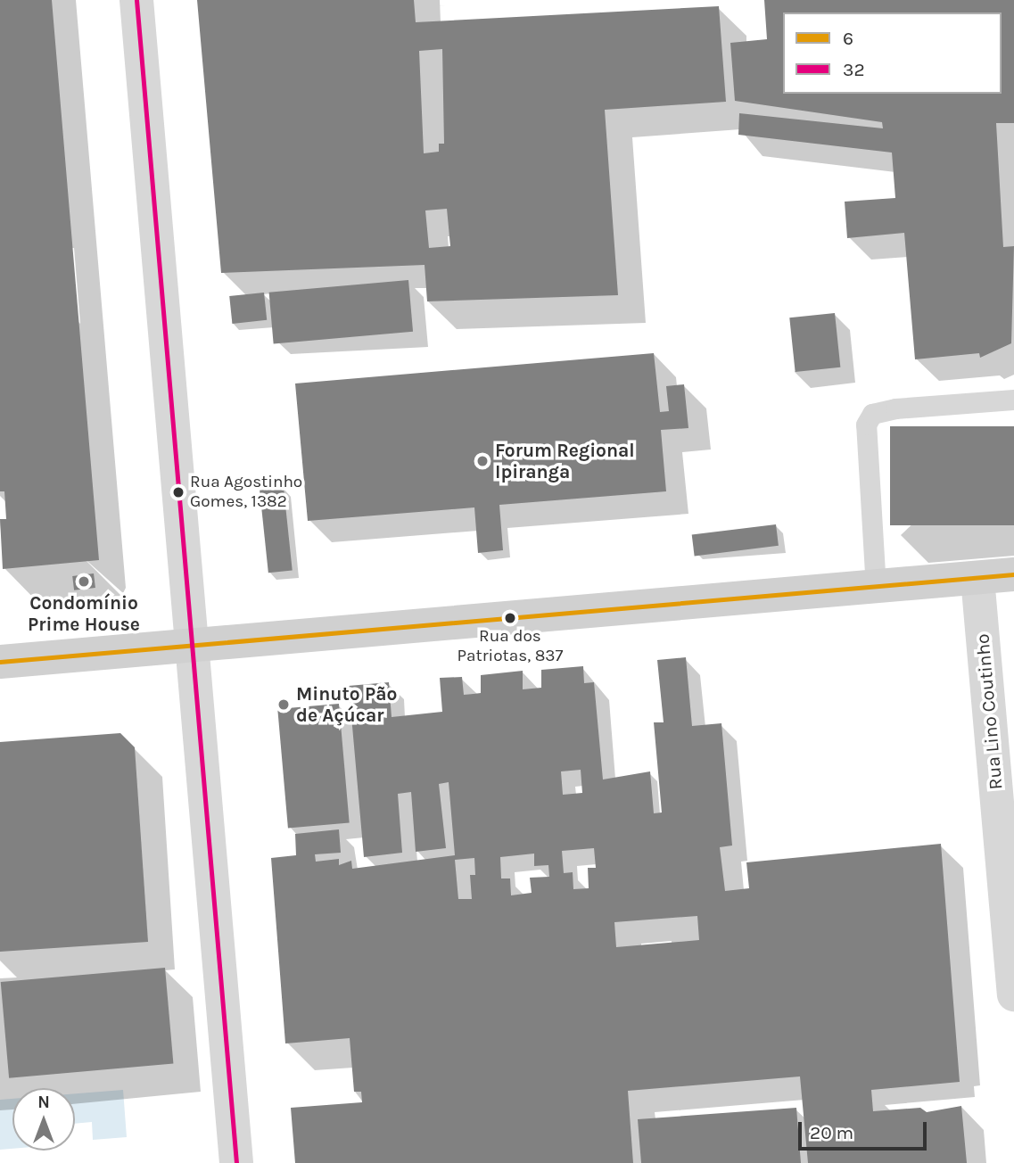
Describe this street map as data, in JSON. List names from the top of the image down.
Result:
{
  "streets": {
    "street": ["Rua Lino Coutinho"]
  },
  "places": [
    "Forum Regional Ipiranga",
    "Rua Agostinho Gomes, 1382",
    "Condomínio Prime House",
    "Rua dos Patriotas, 837",
    "Minuto Pão de Açúcar"
  ],
  "lines": ["transit line 32", "transit line 6"],
  "legend": ["6", "32"],
  "scale_bar": "20 m",
  "north": "top"
}
